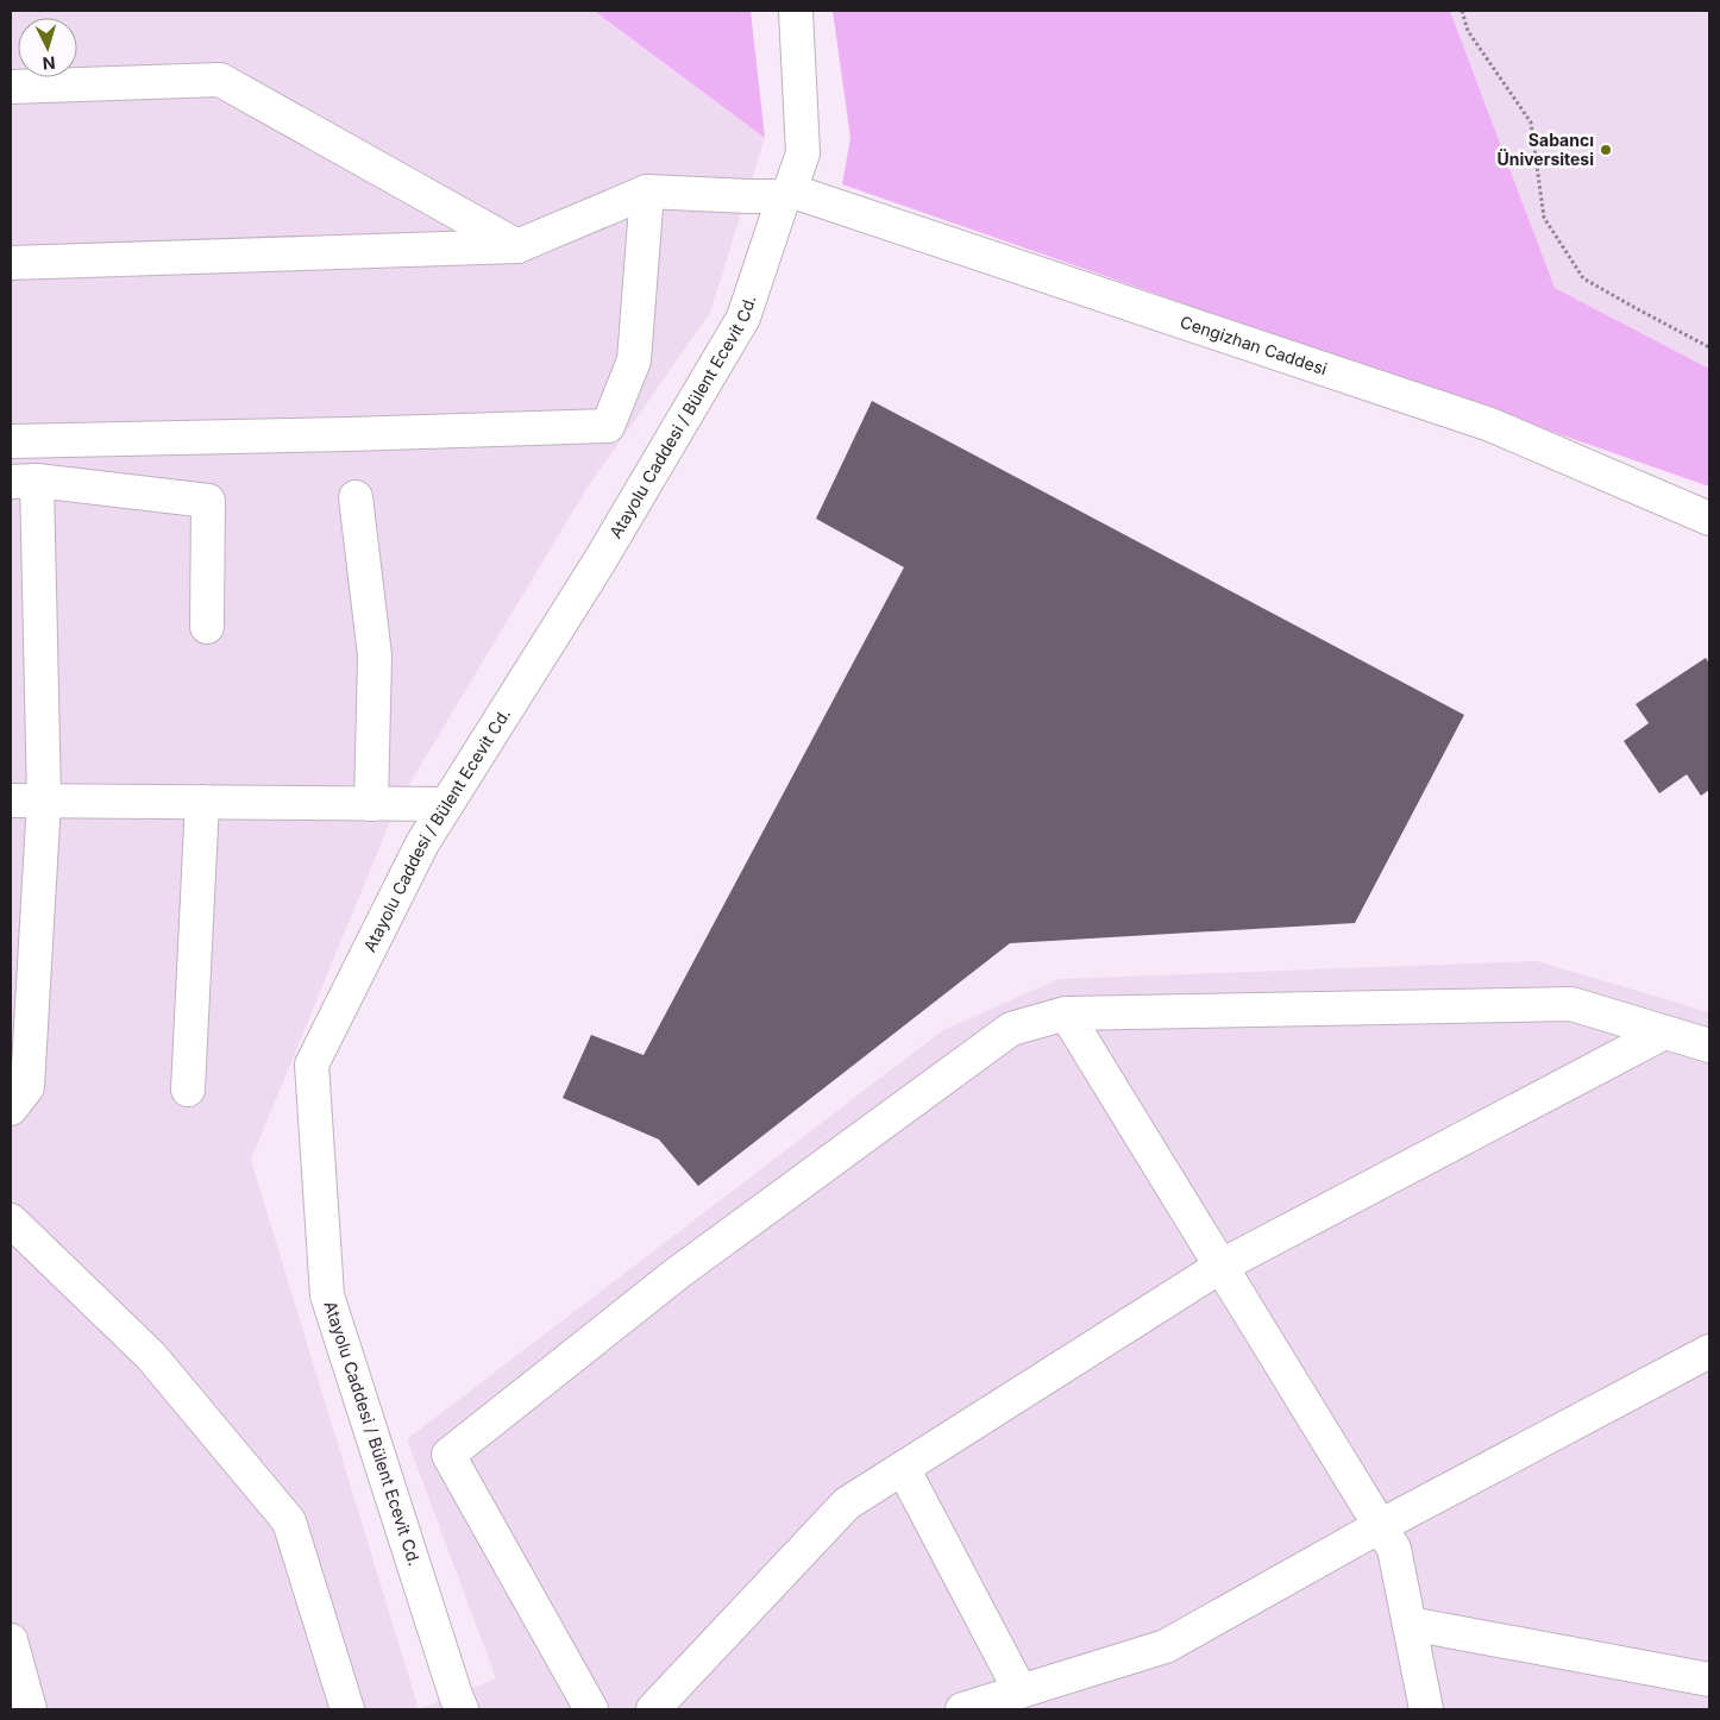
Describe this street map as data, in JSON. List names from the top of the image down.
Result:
{
  "streets": {
    "street": ["Cengizhan Caddesi", "Atayolu Caddesi / Bülent Ecevit Cd."]
  },
  "crossings": [
    ["Cengizhan Caddesi", "Atayolu Caddesi / Bülent Ecevit Cd."]
  ],
  "places": ["Sabancı Üniversitesi"],
  "north": "bottom"
}
